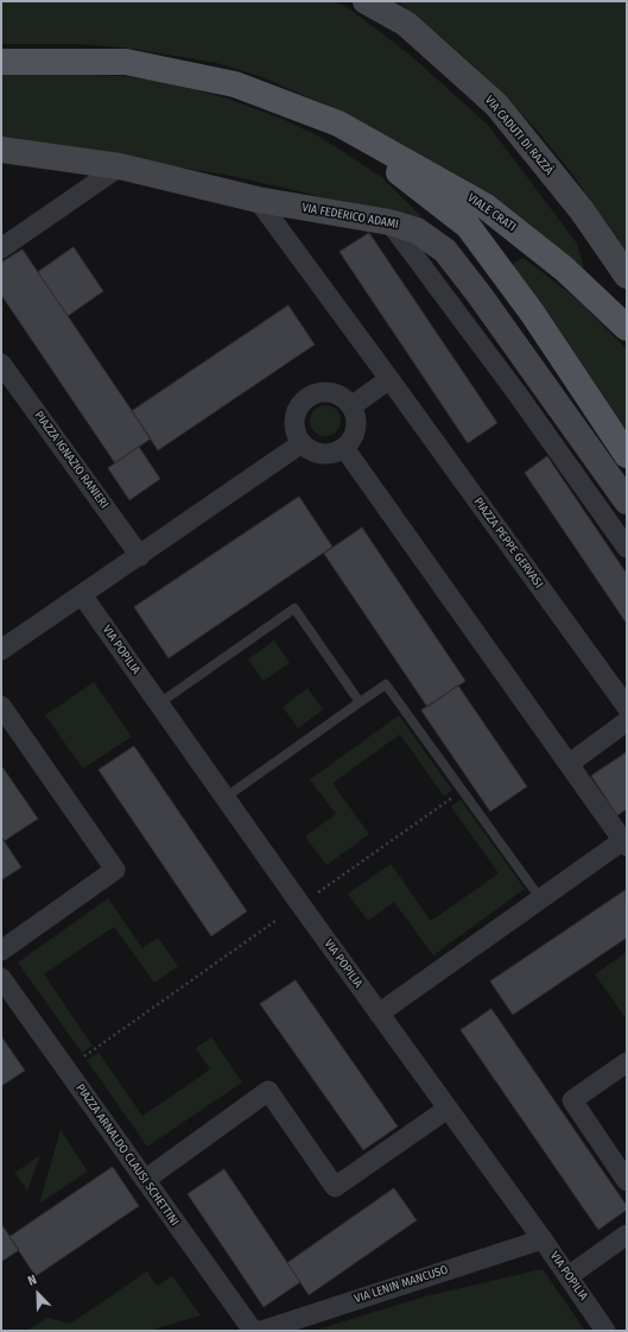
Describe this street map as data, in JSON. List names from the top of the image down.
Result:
{
  "streets": {
    "main road": ["VIALE CRATI"],
    "street": [
      "VIA CADUTI DI RAZZÀ",
      "VIA FEDERICO ADAMI",
      "PIAZZA IGNAZIO RANIERI",
      "PIAZZA PEPPE GERVASI",
      "VIA POPILIA",
      "PIAZZA ARNALDO CLAUSI SCHETTINI",
      "VIA LENIN MANCUSO"
    ]
  },
  "crossings": [
    ["VIA FEDERICO ADAMI", "PIAZZA PEPPE GERVASI"],
    ["VIA POPILIA", "VIA LENIN MANCUSO"]
  ],
  "north": "top left"
}
